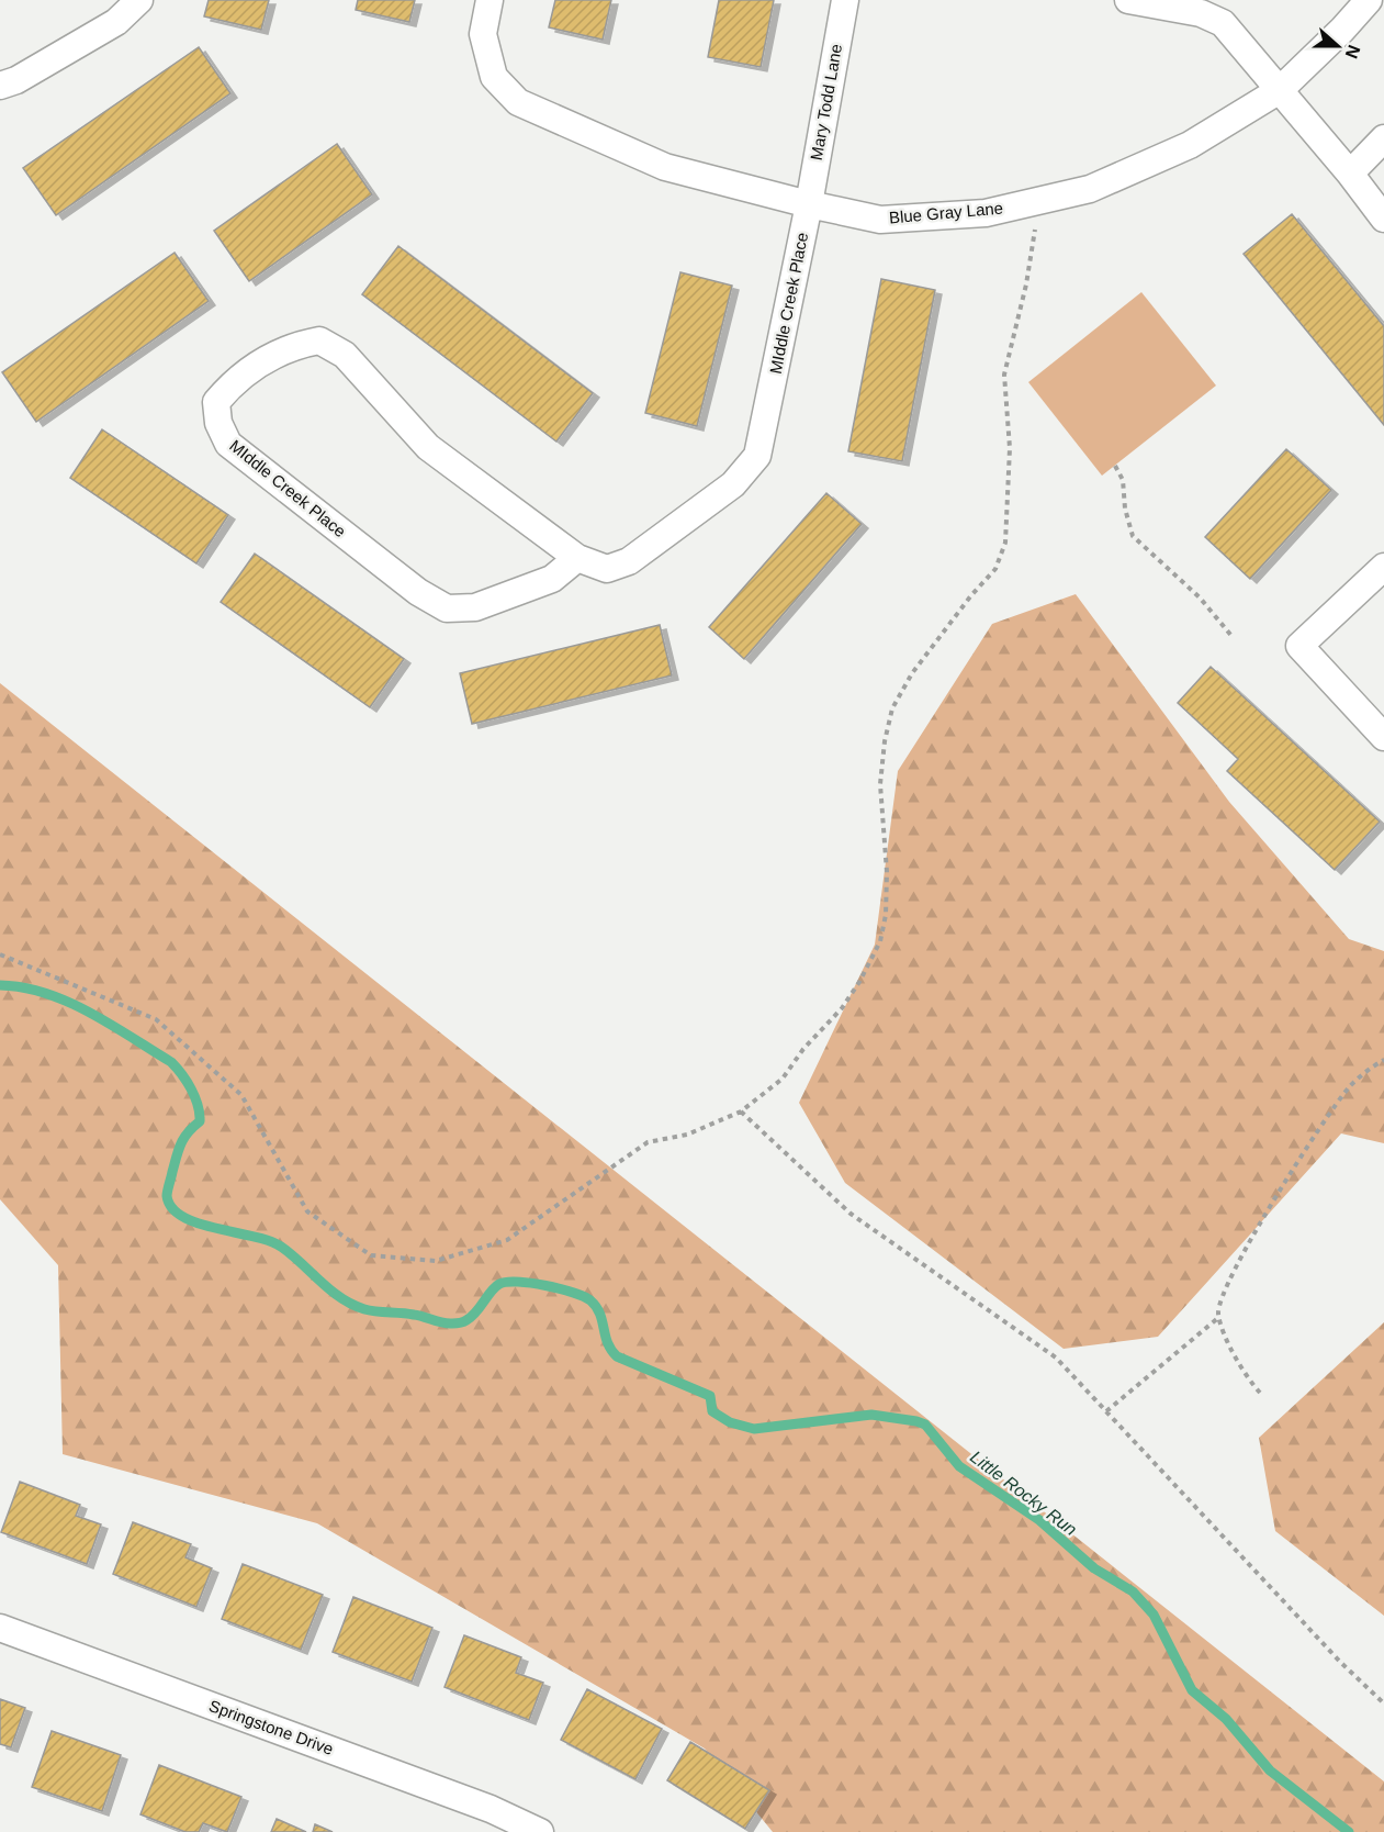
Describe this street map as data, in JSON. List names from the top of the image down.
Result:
{
  "streets": {
    "street": [
      "Mary Todd Lane",
      "Blue Gray Lane",
      "MIddle Creek Place",
      "Springstone Drive"
    ]
  },
  "crossings": [
    ["Mary Todd Lane", "Blue Gray Lane"],
    ["Mary Todd Lane", "MIddle Creek Place"],
    ["Blue Gray Lane", "MIddle Creek Place"]
  ],
  "water": ["Little Rocky Run"],
  "north": "right"
}
